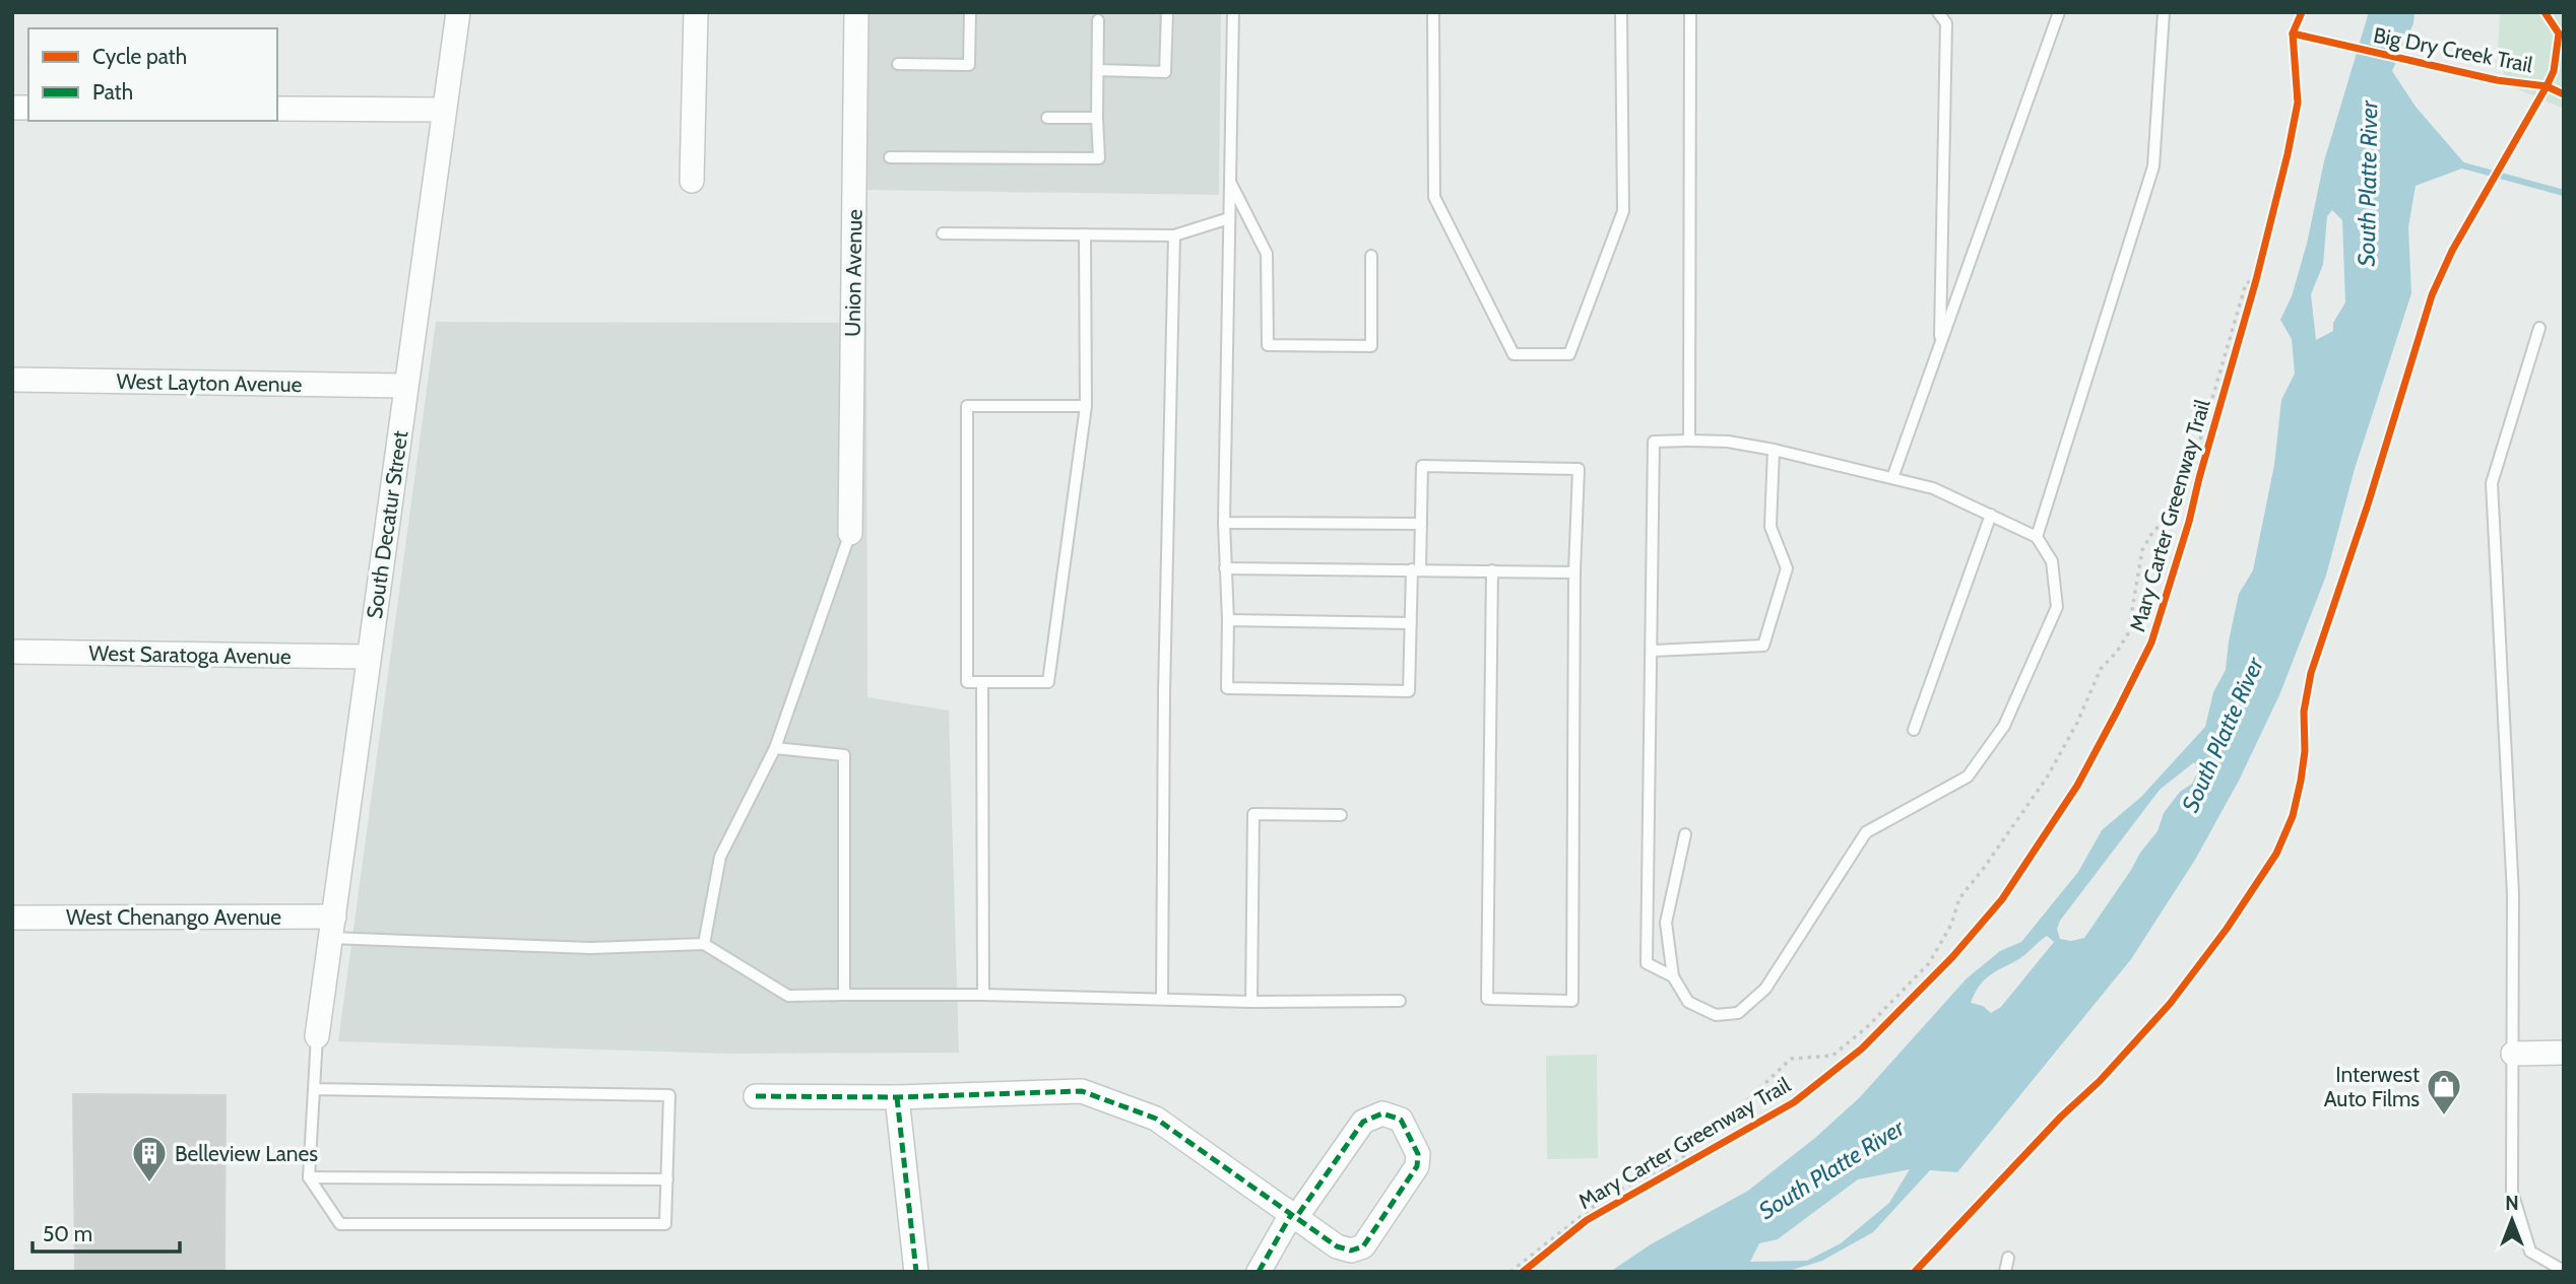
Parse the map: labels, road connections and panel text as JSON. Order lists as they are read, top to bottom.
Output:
{
  "streets": {
    "street": [
      "Union Avenue",
      "West Layton Avenue",
      "South Decatur Street",
      "West Saratoga Avenue",
      "West Chenango Avenue"
    ],
    "cycle path": ["Big Dry Creek Trail", "Mary Carter Greenway Trail"]
  },
  "crossings": [
    ["West Layton Avenue", "South Decatur Street"],
    ["South Decatur Street", "West Saratoga Avenue"],
    ["South Decatur Street", "West Chenango Avenue"]
  ],
  "water": ["South Platte River"],
  "places": {
    "shop": ["Interwest Auto Films"],
    "building": ["Belleview Lanes"]
  },
  "legend": ["Cycle path", "Path"],
  "scale_bar": "50 m",
  "north": "top"
}
